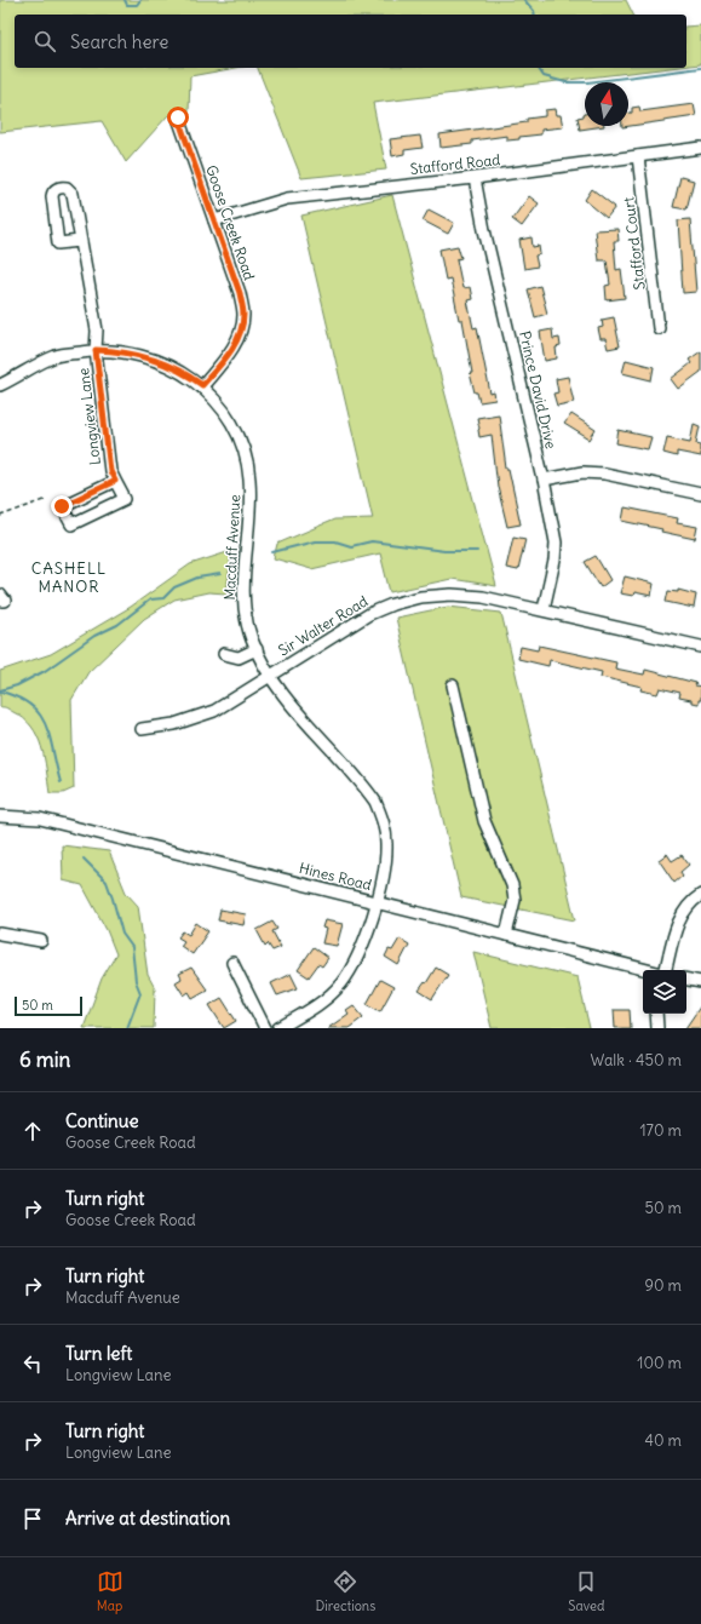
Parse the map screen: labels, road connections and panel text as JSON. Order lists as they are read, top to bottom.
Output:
{
  "streets": {
    "street": [
      "Stafford Road",
      "Goose Creek Road",
      "Stafford Court",
      "Prince David Drive",
      "Longview Lane",
      "Macduff Avenue",
      "Sir Walter Road",
      "Hines Road"
    ]
  },
  "crossings": [
    ["Stafford Road", "Goose Creek Road"],
    ["Stafford Road", "Stafford Court"],
    ["Stafford Road", "Prince David Drive"],
    ["Goose Creek Road", "Macduff Avenue"],
    ["Prince David Drive", "Sir Walter Road"],
    ["Longview Lane", "Macduff Avenue"],
    ["Macduff Avenue", "Sir Walter Road"],
    ["Macduff Avenue", "Hines Road"]
  ],
  "districts": ["CASHELL MANOR"],
  "scale_bar": "50 m",
  "north": "top",
  "page": {
    "search": "Search here",
    "scale": "50 m",
    "heading": ["6 min", "Walk · 450 m"],
    "list": [
      ["Continue", "Goose Creek Road", "170 m"],
      ["Turn right", "Goose Creek Road", "50 m"],
      ["Turn right", "Macduff Avenue", "90 m"],
      ["Turn left", "Longview Lane", "100 m"],
      ["Turn right", "Longview Lane", "40 m"],
      "Arrive at destination"
    ],
    "nav": ["Map", "Directions", "Saved"]
  }
}
